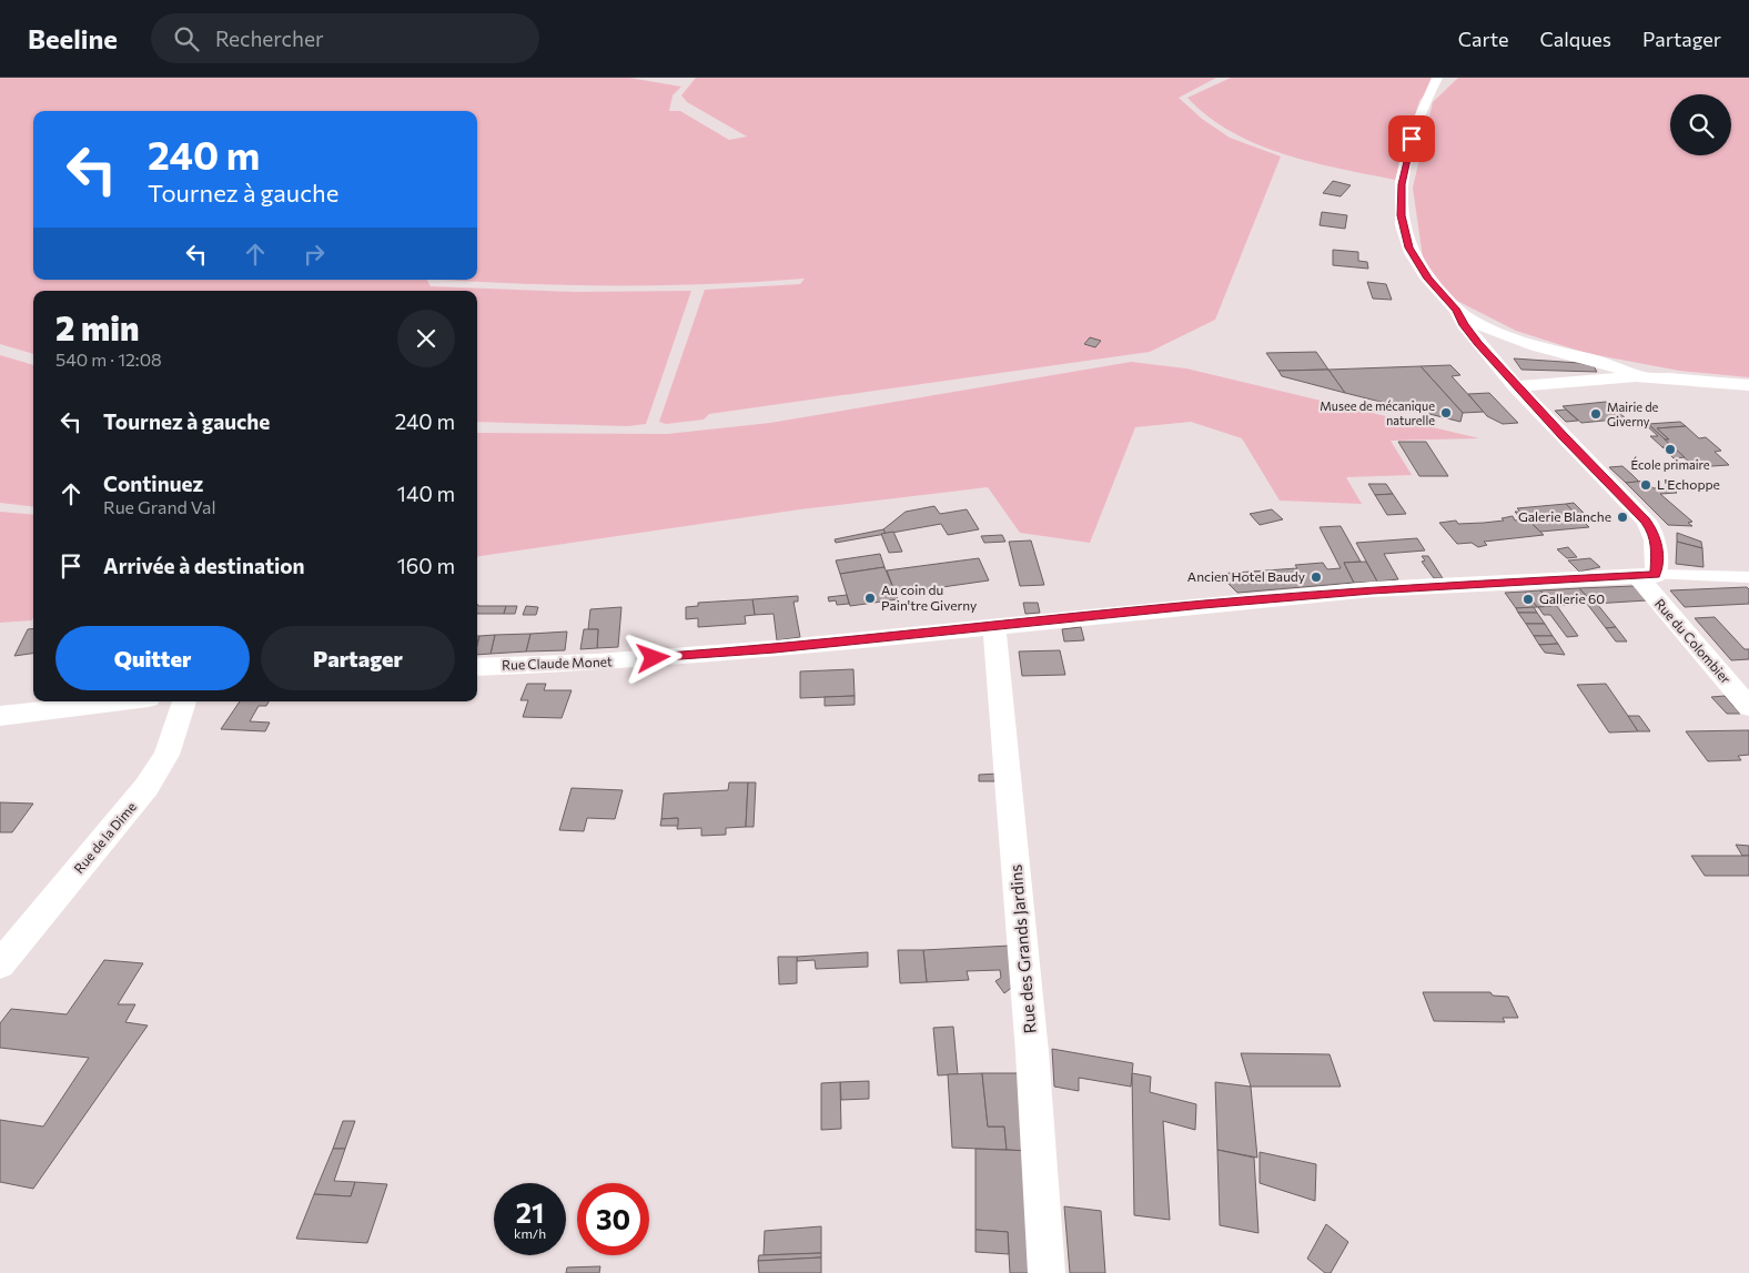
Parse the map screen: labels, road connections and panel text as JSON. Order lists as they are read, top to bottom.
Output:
{
  "streets": {
    "street": [
      "Rue du Colombier",
      "Rue Claude Monet",
      "Rue de la Dime",
      "Rue des Grands Jardins"
    ]
  },
  "crossings": [
    ["Rue du Colombier", "Rue Claude Monet"],
    ["Rue Claude Monet", "Rue des Grands Jardins"]
  ],
  "places": [
    "Musee de mécanique naturelle",
    "Mairie de Giverny",
    "École primaire",
    "L'Echoppe",
    "Galerie Blanche",
    "Ancien Hotel Baudy",
    "Au coin du Pain'tre Giverny",
    "Gallerie 60"
  ],
  "page": {
    "header": "Beeline",
    "search": "Rechercher",
    "nav": ["Carte", "Calques", "Partager"],
    "turn": ["240 m", "Tournez à gauche"],
    "heading": ["2 min", "540 m · 12:08"],
    "list": [
      {
        "name": "Tournez à gauche",
        "value": "240 m"
      },
      {
        "name": "Continuez",
        "note": "Rue Grand Val",
        "value": "140 m"
      },
      {
        "name": "Arrivée à destination",
        "value": "160 m"
      }
    ],
    "buttons": ["Quitter", "Partager"],
    "speed": "21 km/h",
    "limit": "30"
  }
}
